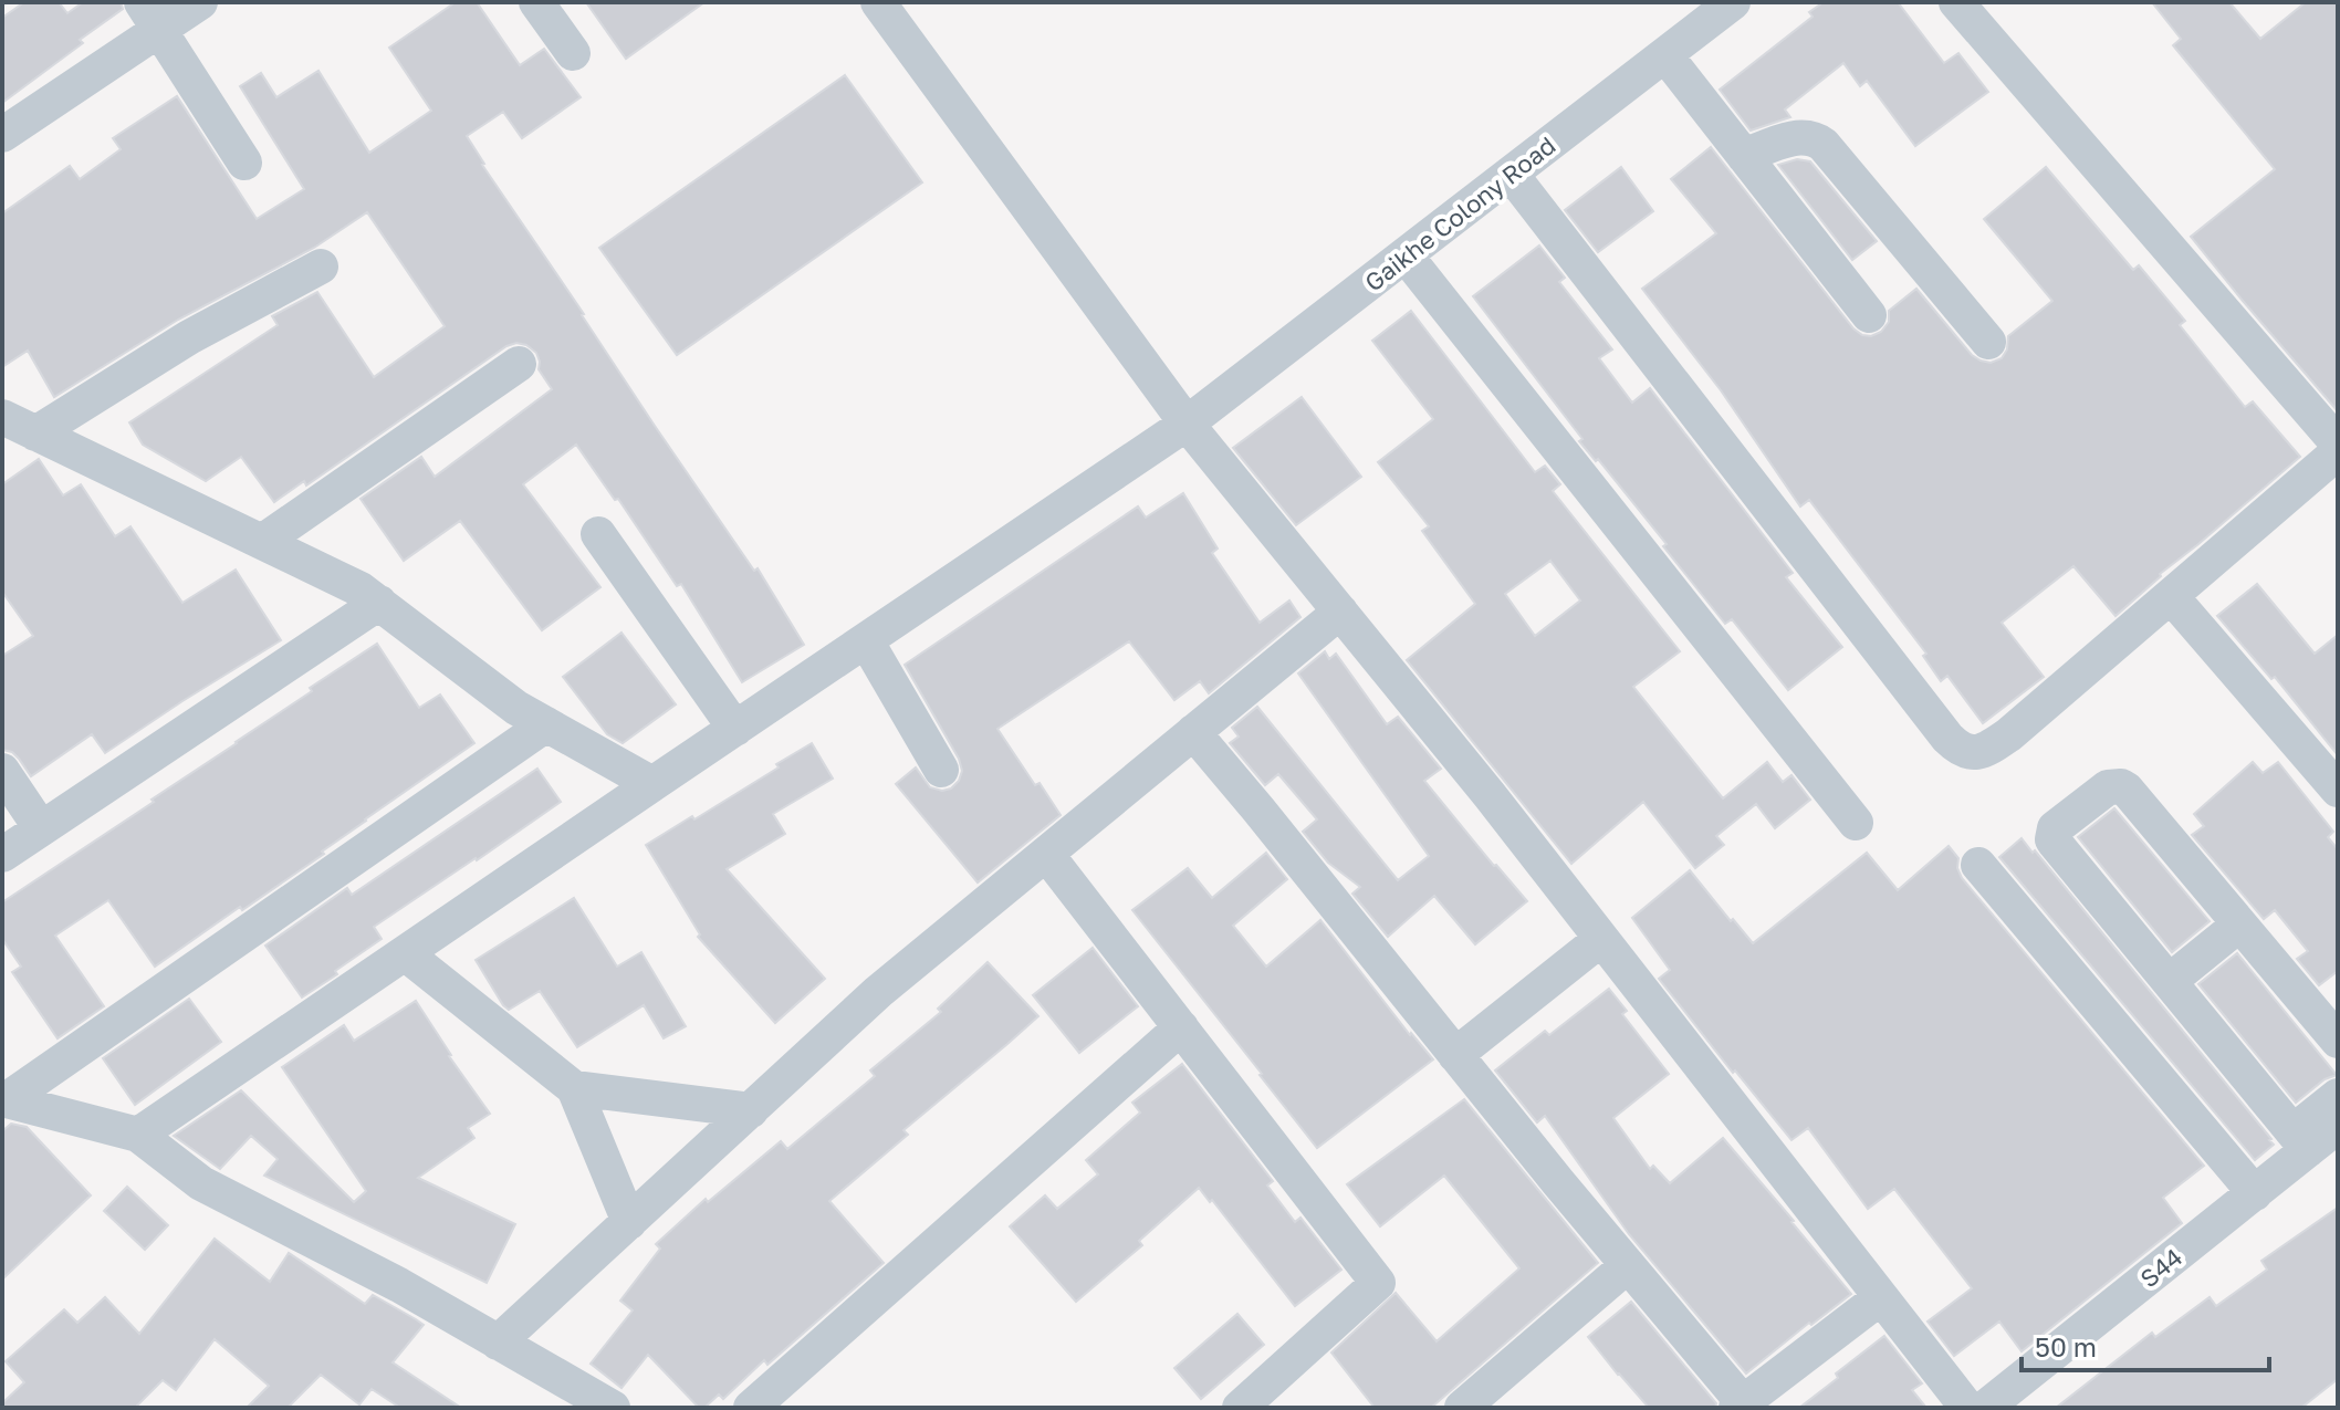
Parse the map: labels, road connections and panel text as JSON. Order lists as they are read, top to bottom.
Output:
{
  "streets": {
    "street": ["Gaikhe Colony Road", "S44"]
  },
  "scale_bar": "50 m"
}
